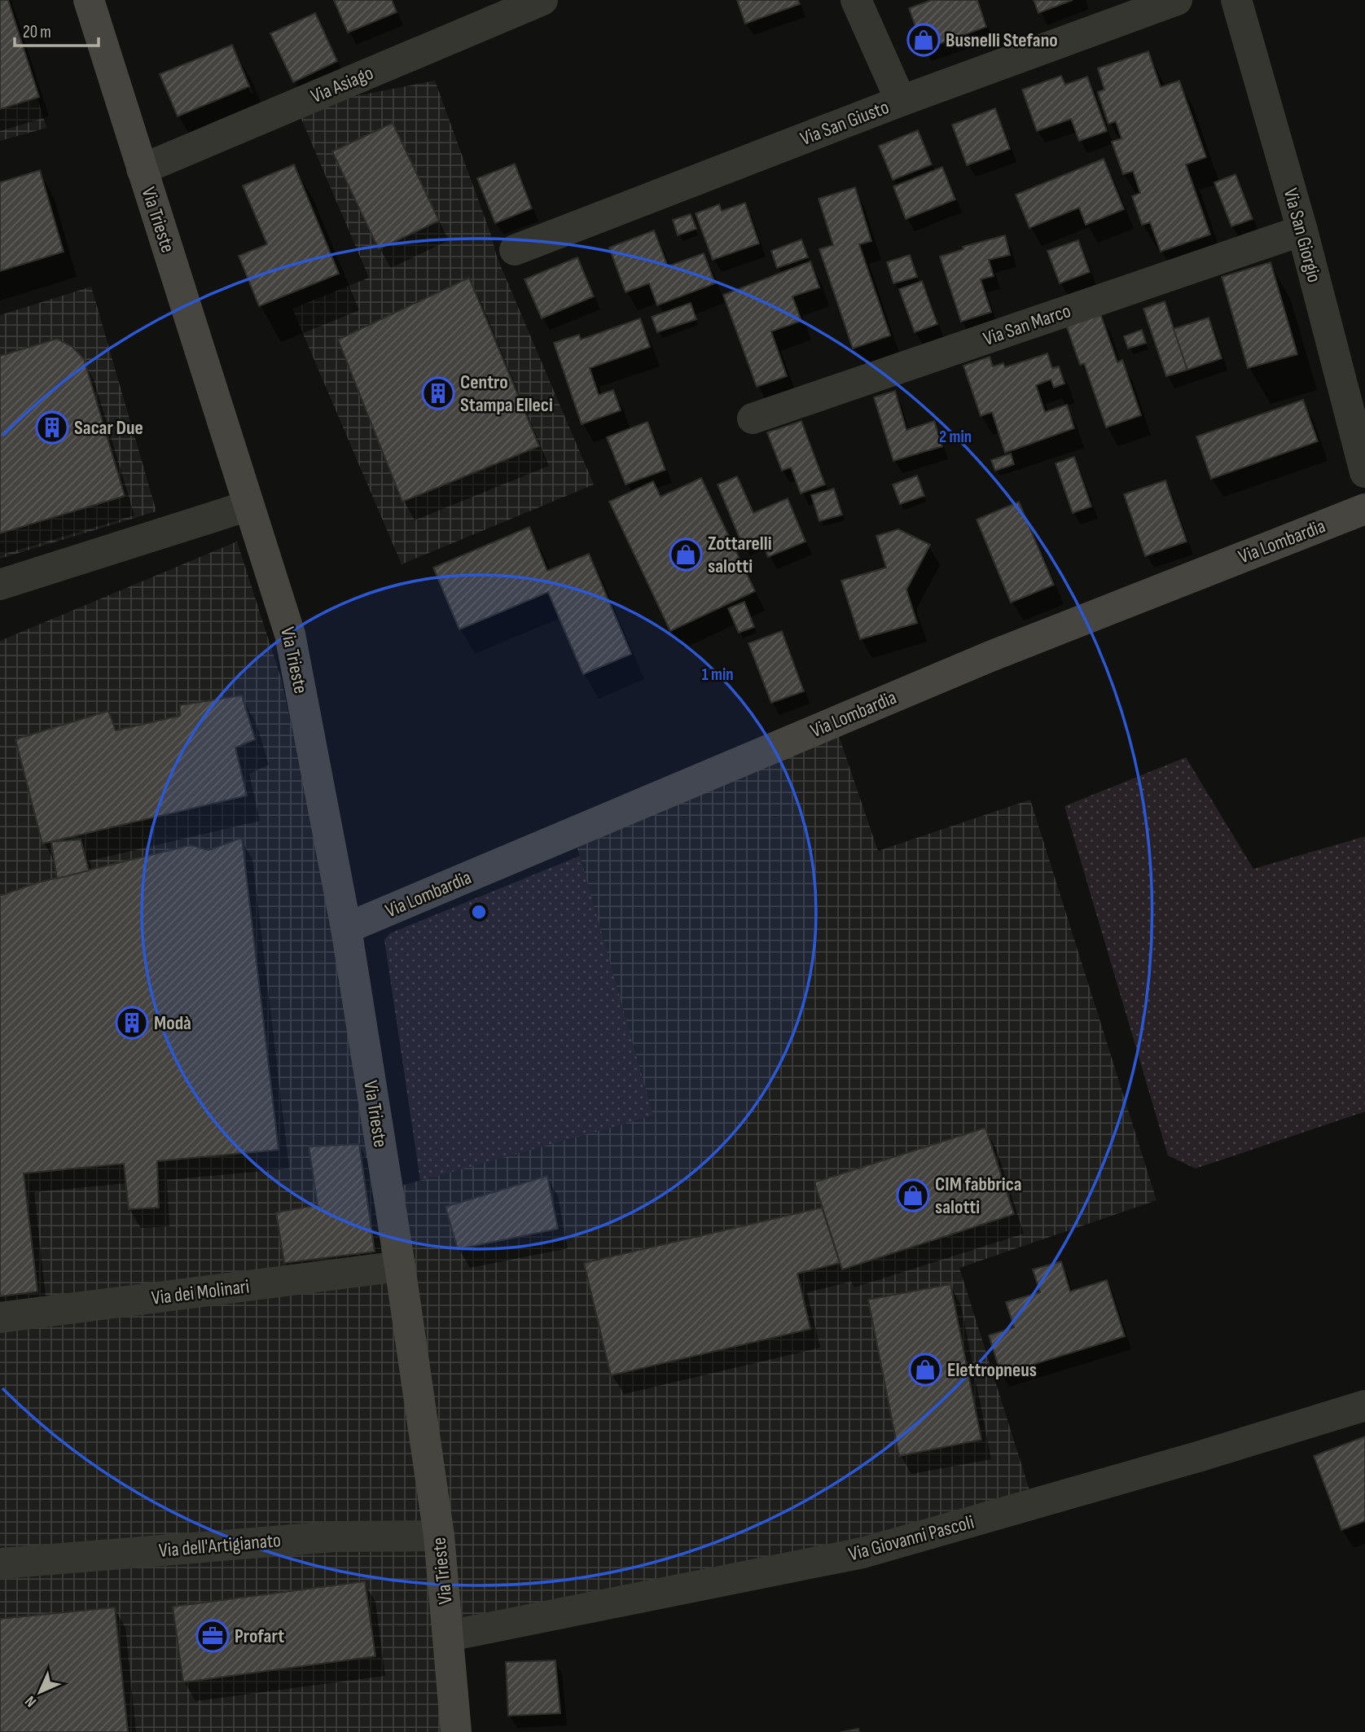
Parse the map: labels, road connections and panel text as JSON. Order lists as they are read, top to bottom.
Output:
{
  "streets": {
    "street": [
      "Via Asiago",
      "Via San Giusto",
      "Via Trieste",
      "Via San Giorgio",
      "Via San Marco",
      "Via Lombardia",
      "Via dei Molinari",
      "Via Giovanni Pascoli",
      "Via dell'Artigianato"
    ]
  },
  "crossings": [
    ["Via Asiago", "Via Trieste"],
    ["Via Trieste", "Via Lombardia"],
    ["Via Trieste", "Via dei Molinari"],
    ["Via Trieste", "Via Giovanni Pascoli"],
    ["Via Trieste", "Via dell'Artigianato"],
    ["Via San Giorgio", "Via San Marco"]
  ],
  "places": {
    "shop": [
      "Busnelli Stefano",
      "Zottarelli salotti",
      "CIM fabbrica salotti",
      "Elettropneus"
    ],
    "building": ["Centro Stampa Elleci", "Sacar Due", "Modà"],
    "office": ["Profart"]
  },
  "scale_bar": "20 m",
  "north": "bottom left",
  "rings": ["2 min", "1 min"]
}
